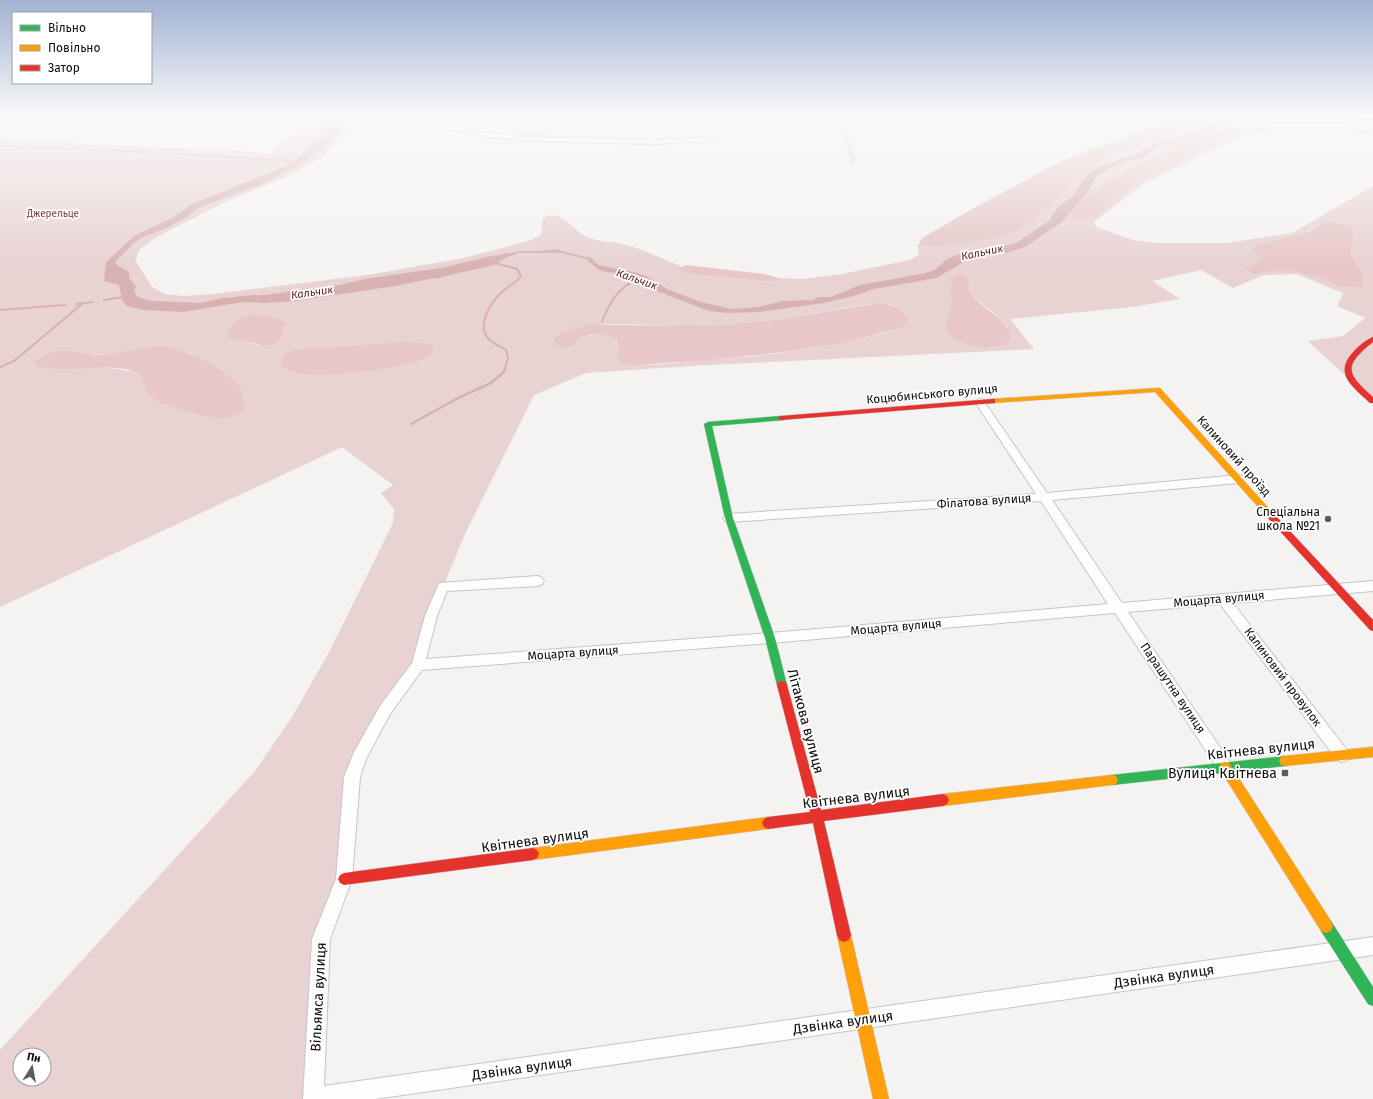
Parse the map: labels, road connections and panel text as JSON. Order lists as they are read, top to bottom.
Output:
{
  "streets": {
    "street": [
      "Коцюбинського вулиця",
      "Калиновий проїзд",
      "Філатова вулиця",
      "Моцарта вулиця",
      "Калиновий провулок",
      "Парашутна вулиця",
      "Літакова вулиця",
      "Квітнева вулиця",
      "Дзвінка вулиця",
      "Вільямса вулиця"
    ]
  },
  "crossings": [
    ["Коцюбинського вулиця", "Калиновий проїзд"],
    ["Коцюбинського вулиця", "Парашутна вулиця"],
    ["Коцюбинського вулиця", "Літакова вулиця"],
    ["Калиновий проїзд", "Філатова вулиця"],
    ["Калиновий проїзд", "Моцарта вулиця"],
    ["Філатова вулиця", "Парашутна вулиця"],
    ["Філатова вулиця", "Літакова вулиця"],
    ["Моцарта вулиця", "Калиновий провулок"],
    ["Моцарта вулиця", "Парашутна вулиця"],
    ["Моцарта вулиця", "Літакова вулиця"],
    ["Моцарта вулиця", "Вільямса вулиця"],
    ["Калиновий провулок", "Квітнева вулиця"],
    ["Парашутна вулиця", "Квітнева вулиця"],
    ["Парашутна вулиця", "Дзвінка вулиця"],
    ["Літакова вулиця", "Квітнева вулиця"],
    ["Літакова вулиця", "Дзвінка вулиця"],
    ["Квітнева вулиця", "Вільямса вулиця"],
    ["Дзвінка вулиця", "Вільямса вулиця"]
  ],
  "water": ["Кальчик"],
  "parks": ["Джерельце"],
  "places": {
    "other": ["Спеціальна школа №21"],
    "transit": ["Вулиця Квітнева"]
  },
  "legend": ["Вільно", "Повільно", "Затор"],
  "north": "top"
}
